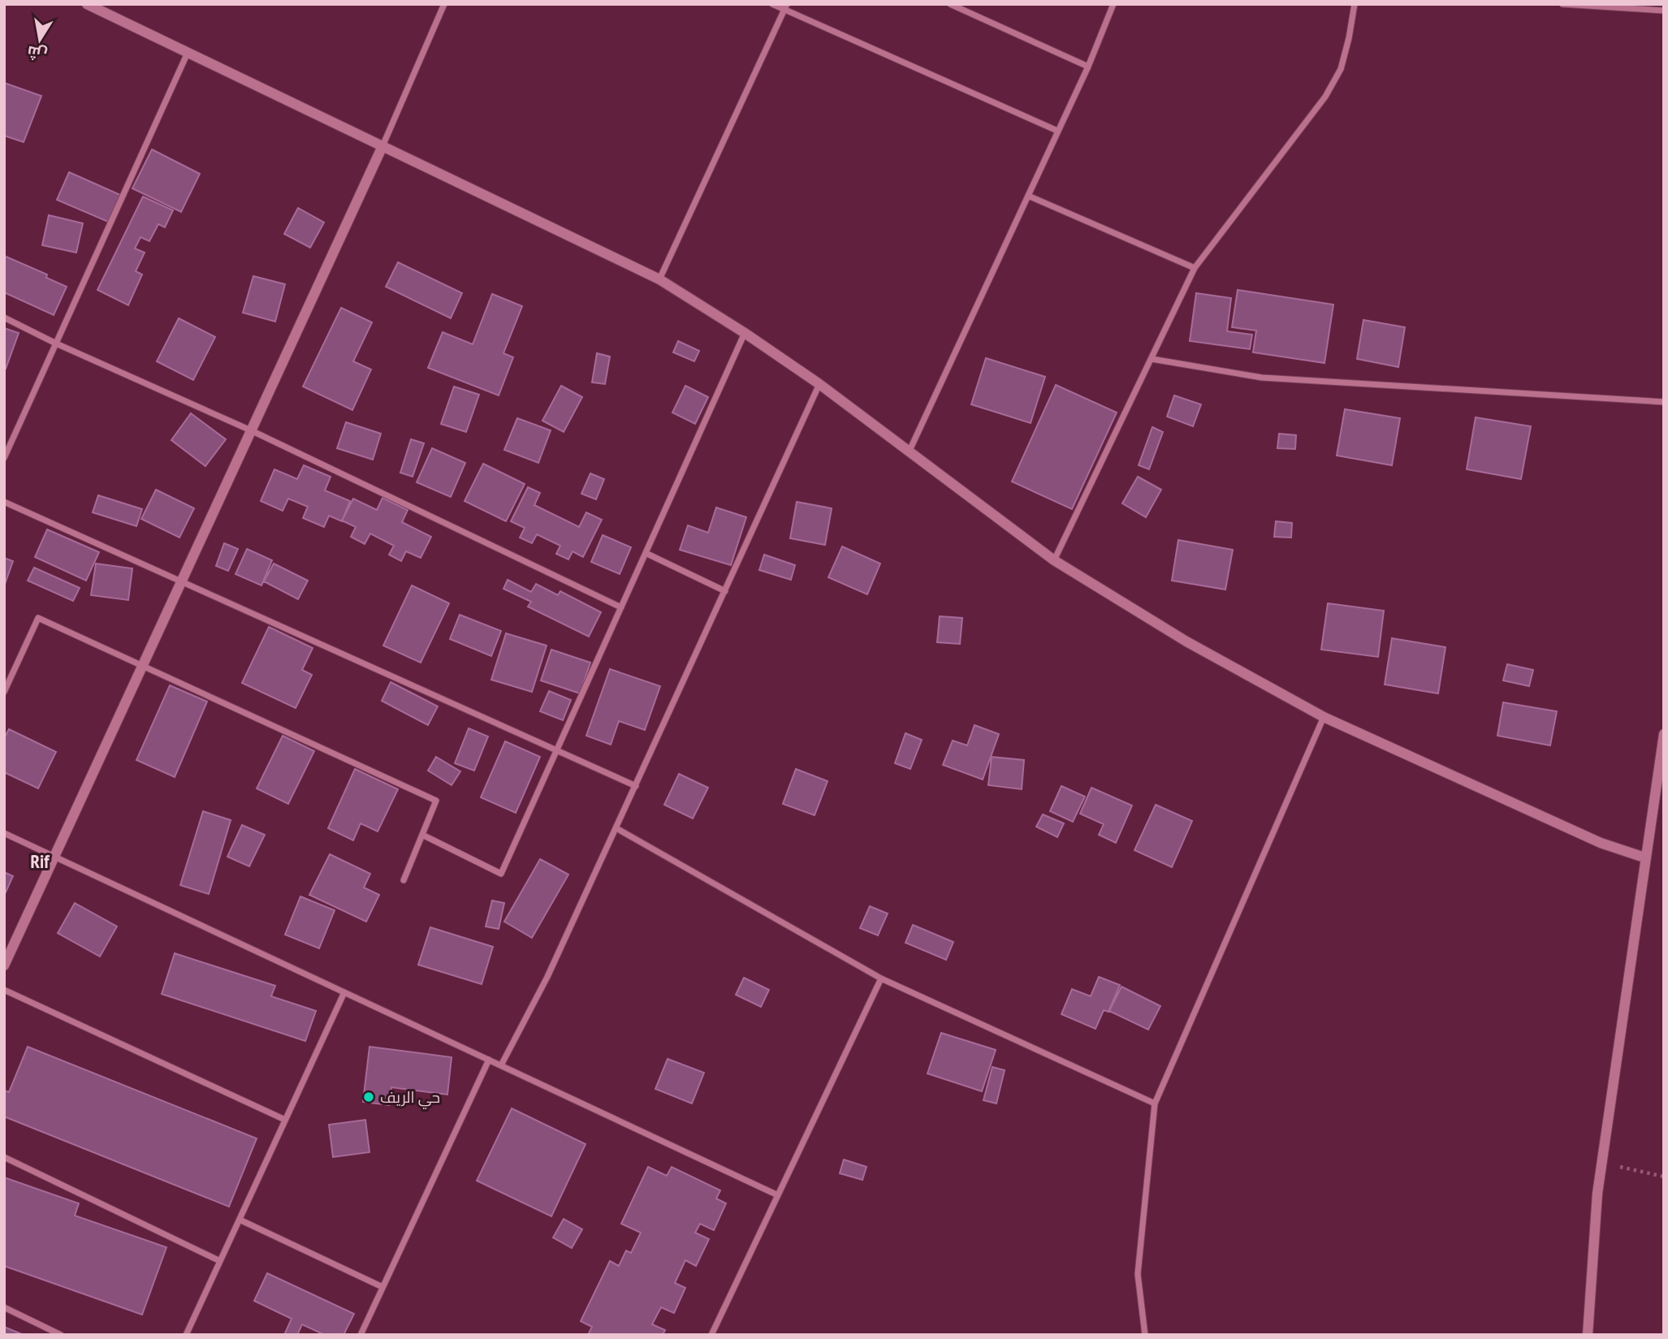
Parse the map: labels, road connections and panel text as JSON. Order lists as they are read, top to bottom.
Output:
{
  "districts": ["Rif"],
  "places": ["حي الريف"],
  "north": "bottom"
}
